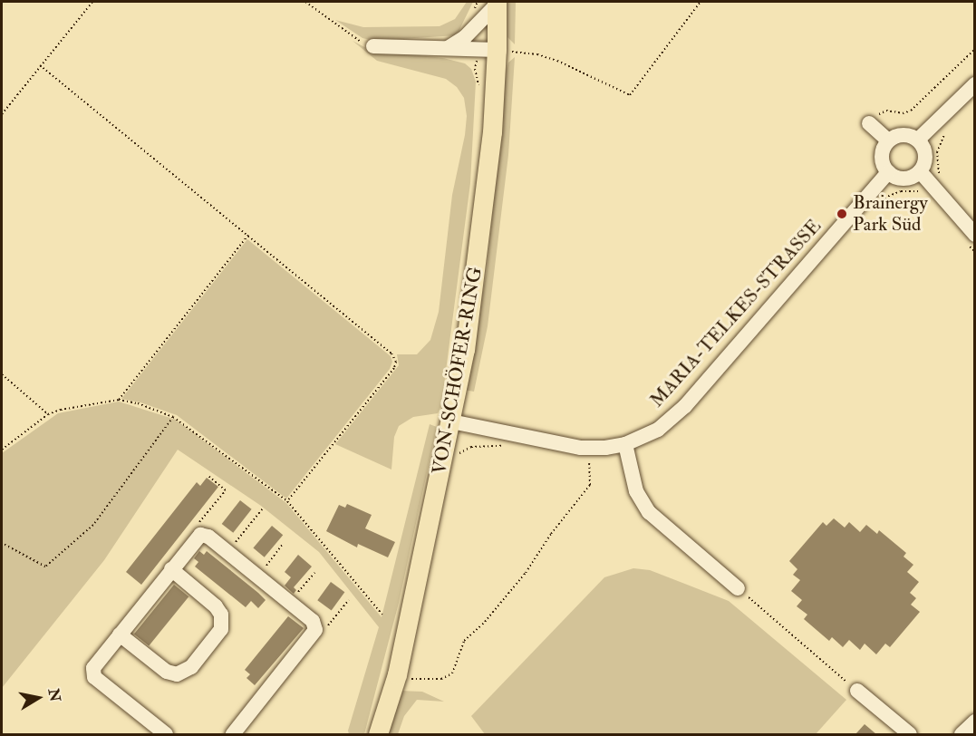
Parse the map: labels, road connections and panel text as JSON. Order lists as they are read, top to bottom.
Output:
{
  "streets": {
    "main road": ["VON-SCHÖFER-RING"],
    "street": ["MARIA-TELKES-STRASSE"]
  },
  "crossings": [
    ["MARIA-TELKES-STRASSE", "VON-SCHÖFER-RING"]
  ],
  "places": ["Brainergy Park Süd"],
  "north": "right"
}
